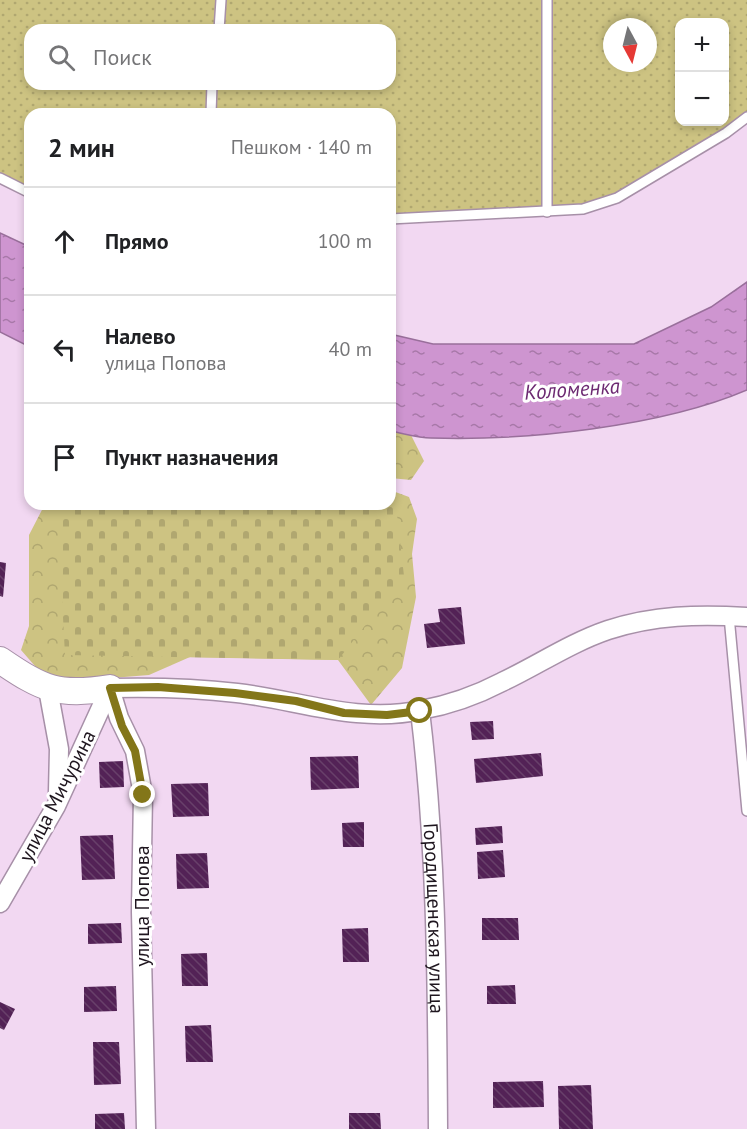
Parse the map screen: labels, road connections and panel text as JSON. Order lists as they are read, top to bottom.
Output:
{
  "streets": {
    "street": ["улица Мичурина", "улица Попова", "Городищенская улица"]
  },
  "crossings": [
    ["улица Мичурина", "улица Попова"]
  ],
  "water": ["Коломенка"],
  "north": "bottom",
  "page": {
    "map_buttons": ["+", "−"],
    "search": "Поиск",
    "heading": ["2 мин", "Пешком · 140 m"],
    "list": [
      ["Прямо", "100 m"],
      ["Налево", "улица Попова", "40 m"],
      "Пункт назначения"
    ]
  }
}
